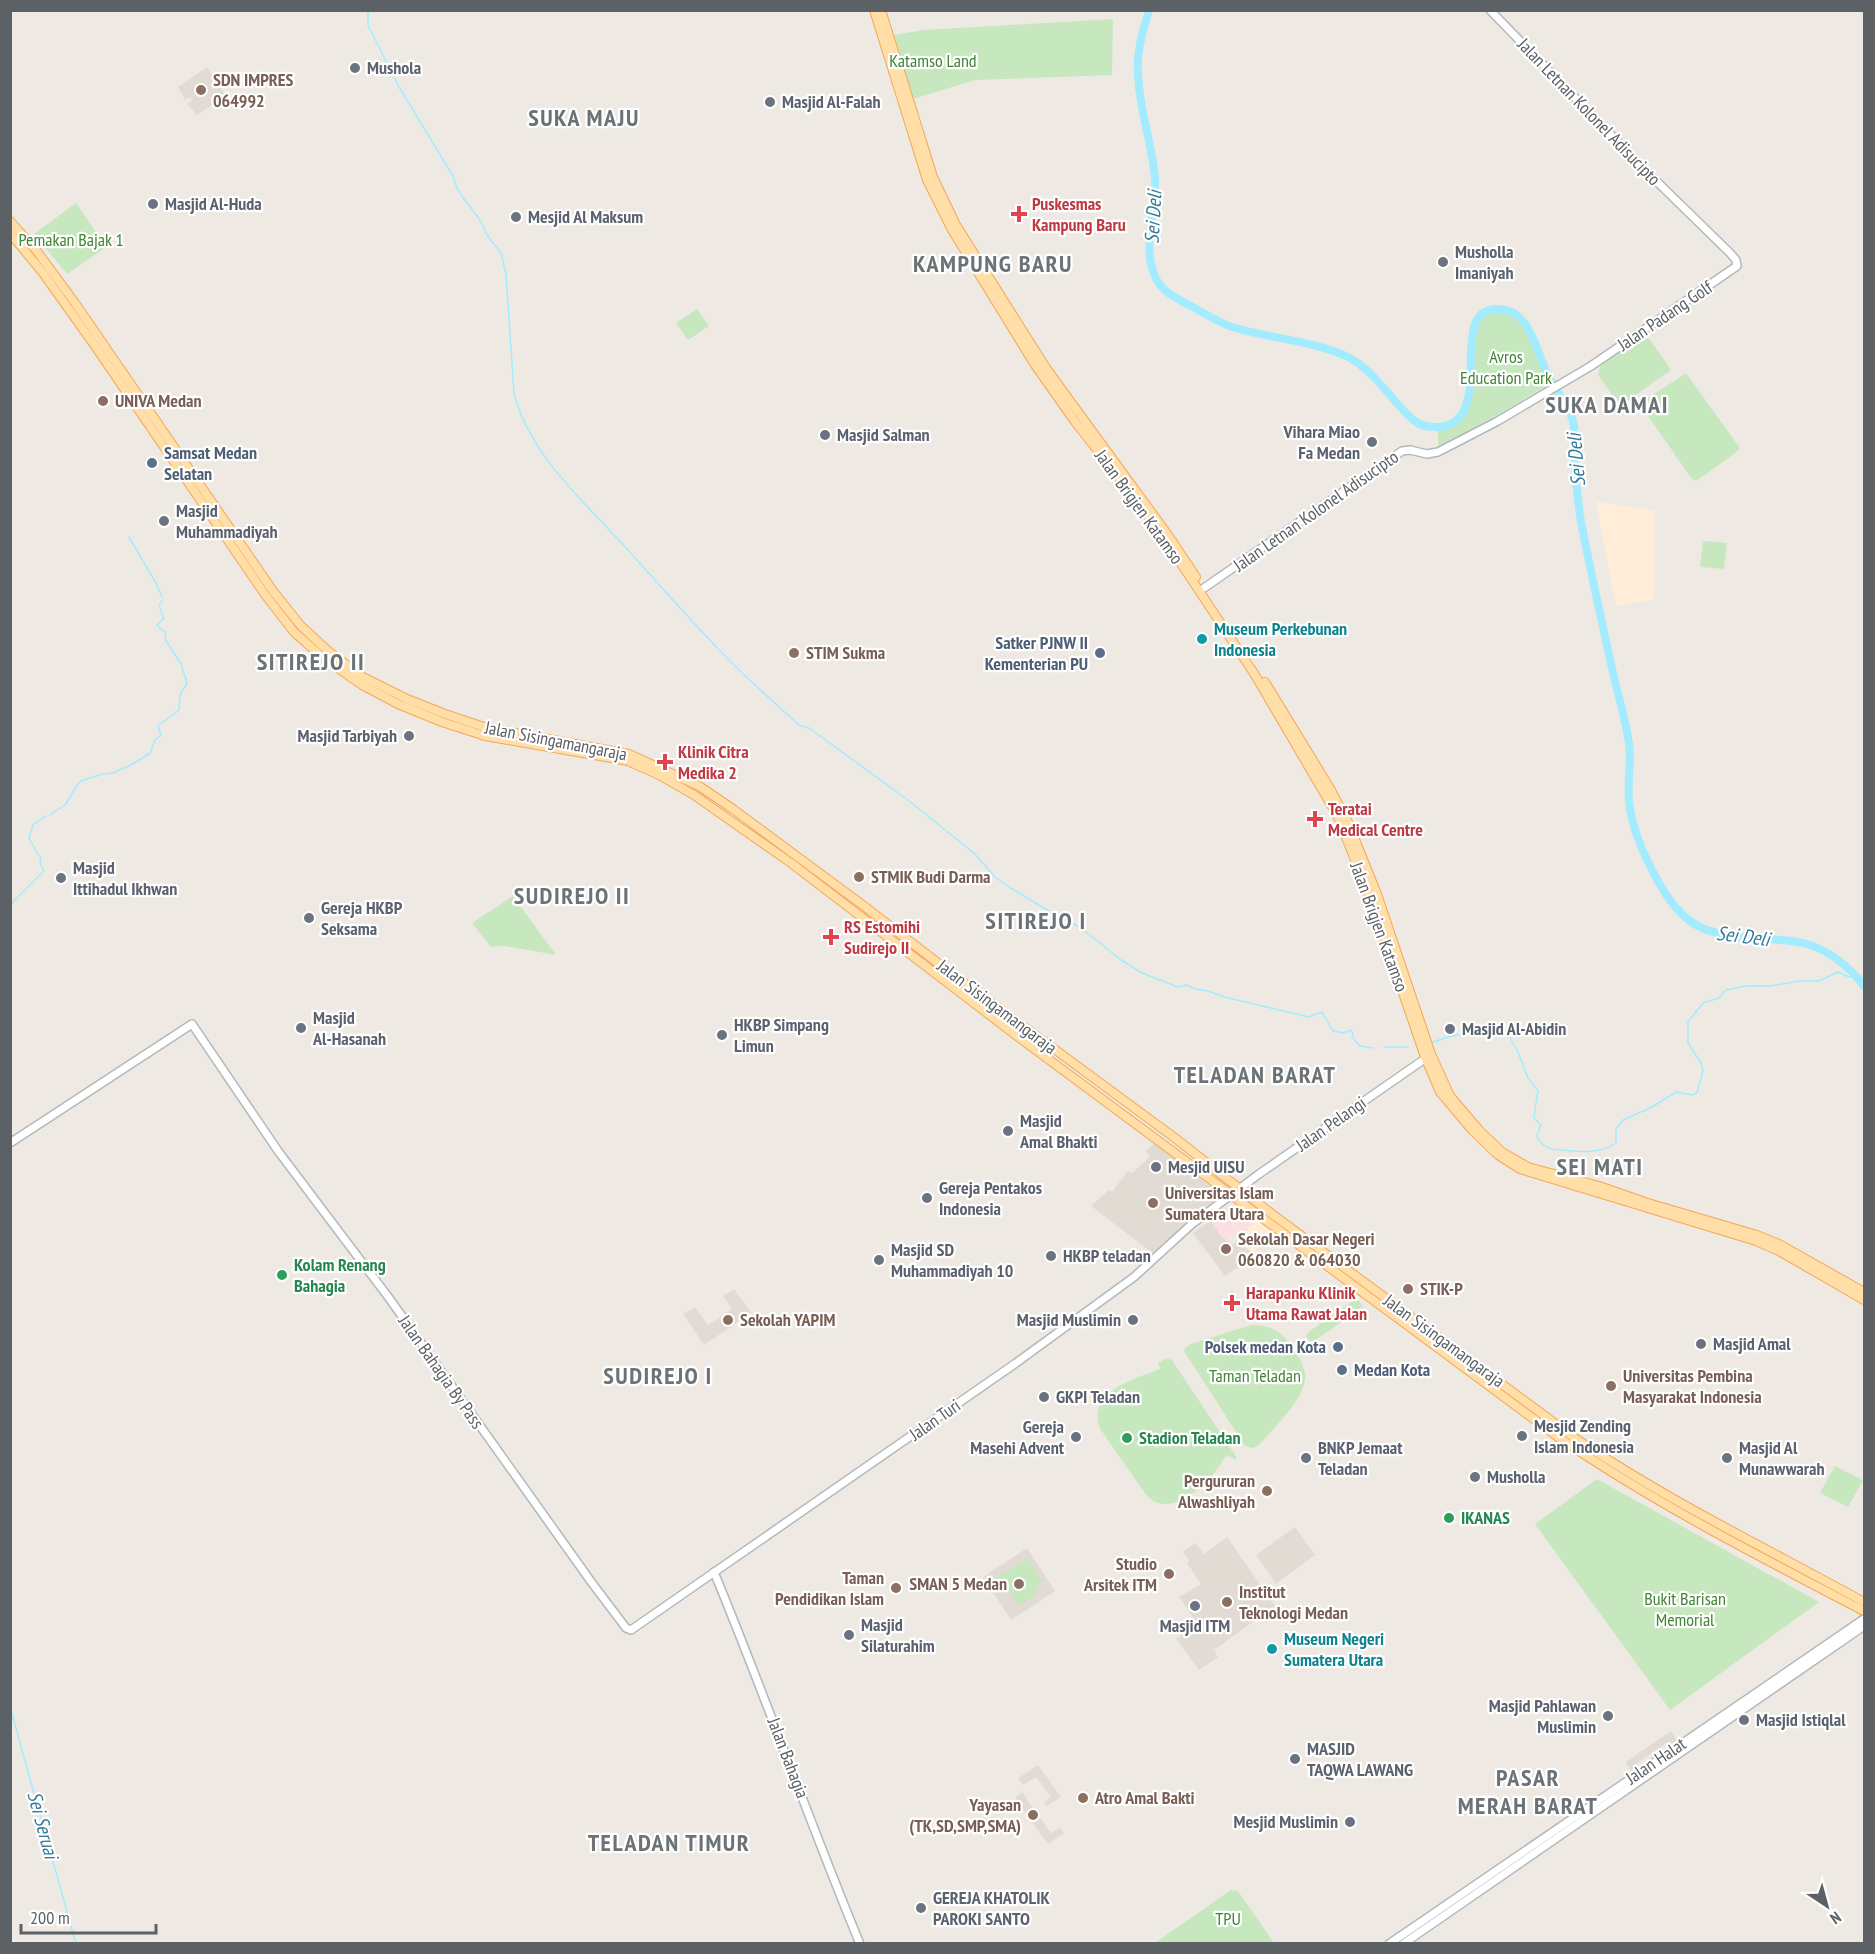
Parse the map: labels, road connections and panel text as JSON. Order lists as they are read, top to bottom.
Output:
{
  "streets": {
    "main road": [
      "Jalan Letnan Kolonel Adisucipto",
      "Jalan Padang Golf",
      "Jalan Brigjen Katamso",
      "Jalan Sisingamangaraja",
      "Jalan Pelangi",
      "Jalan Bahagia By Pass",
      "Jalan Turi",
      "Jalan Bahagia",
      "Jalan Halat"
    ]
  },
  "crossings": [
    ["Jalan Letnan Kolonel Adisucipto", "Jalan Padang Golf"],
    ["Jalan Letnan Kolonel Adisucipto", "Jalan Brigjen Katamso"],
    ["Jalan Brigjen Katamso", "Jalan Pelangi"],
    ["Jalan Sisingamangaraja", "Jalan Pelangi"],
    ["Jalan Sisingamangaraja", "Jalan Turi"],
    ["Jalan Pelangi", "Jalan Turi"],
    ["Jalan Bahagia By Pass", "Jalan Turi"],
    ["Jalan Turi", "Jalan Bahagia"]
  ],
  "districts": [
    "SUKA MAJU",
    "KAMPUNG BARU",
    "SUKA DAMAI",
    "SITIREJO II",
    "SUDIREJO II",
    "SITIREJO I",
    "TELADAN BARAT",
    "SEI MATI",
    "SUDIREJO I",
    "PASAR MERAH BARAT",
    "TELADAN TIMUR"
  ],
  "water": ["Sei Deli", "Sei Seruai"],
  "parks": [
    "Katamso Land",
    "Pemakan Bajak 1",
    "Avros Education Park",
    "Taman Teladan",
    "Bukit Barisan Memorial",
    "TPU"
  ],
  "places": {
    "other": [
      "Mushola",
      "SDN IMPRES 064992",
      "Masjid Al-Falah",
      "Masjid Al-Huda",
      "Mesjid Al Maksum",
      "Musholla Imaniyah",
      "UNIVA Medan",
      "Masjid Salman",
      "Vihara Miao Fa Medan",
      "Samsat Medan Selatan",
      "Masjid Muhammadiyah",
      "Museum Perkebunan Indonesia",
      "STIM Sukma",
      "Satker PJNW II Kementerian PU",
      "Masjid Tarbiyah",
      "STMIK Budi Darma",
      "Masjid Ittihadul Ikhwan",
      "Gereja HKBP Seksama",
      "Masjid Al-Hasanah",
      "Masjid Al-Abidin",
      "HKBP Simpang Limun",
      "Masjid Amal Bhakti",
      "Mesjid UISU",
      "Gereja Pentakos Indonesia",
      "Universitas Islam Sumatera Utara",
      "Sekolah Dasar Negeri 060820 & 064030",
      "HKBP teladan",
      "Masjid SD Muhammadiyah 10",
      "Kolam Renang Bahagia",
      "STIK-P",
      "Sekolah YAPIM",
      "Masjid Muslimin",
      "Masjid Amal",
      "Polsek medan Kota",
      "Medan Kota",
      "Universitas Pembina Masyarakat Indonesia",
      "GKPI Teladan",
      "Mesjid Zending Islam Indonesia",
      "Gereja Masehi Advent",
      "Stadion Teladan",
      "BNKP Jemaat Teladan",
      "Masjid Al Munawwarah",
      "Musholla",
      "Pergururan Alwashliyah",
      "IKANAS",
      "Studio Arsitek ITM",
      "SMAN 5 Medan",
      "Taman Pendidikan Islam",
      "Institut Teknologi Medan",
      "Masjid ITM",
      "Masjid Silaturahim",
      "Museum Negeri Sumatera Utara",
      "Masjid Pahlawan Muslimin",
      "Masjid Istiqlal",
      "MASJID TAQWA LAWANG",
      "Atro Amal Bakti",
      "Yayasan (TK,SD,SMP,SMA)",
      "Mesjid Muslimin",
      "GEREJA KHATOLIK PAROKI SANTO"
    ],
    "health": [
      "Puskesmas Kampung Baru",
      "Klinik Citra Medika 2",
      "Teratai Medical Centre",
      "RS Estomihi Sudirejo II",
      "Harapanku Klinik Utama Rawat Jalan"
    ]
  },
  "scale_bar": "200 m",
  "north": "bottom right"
}
